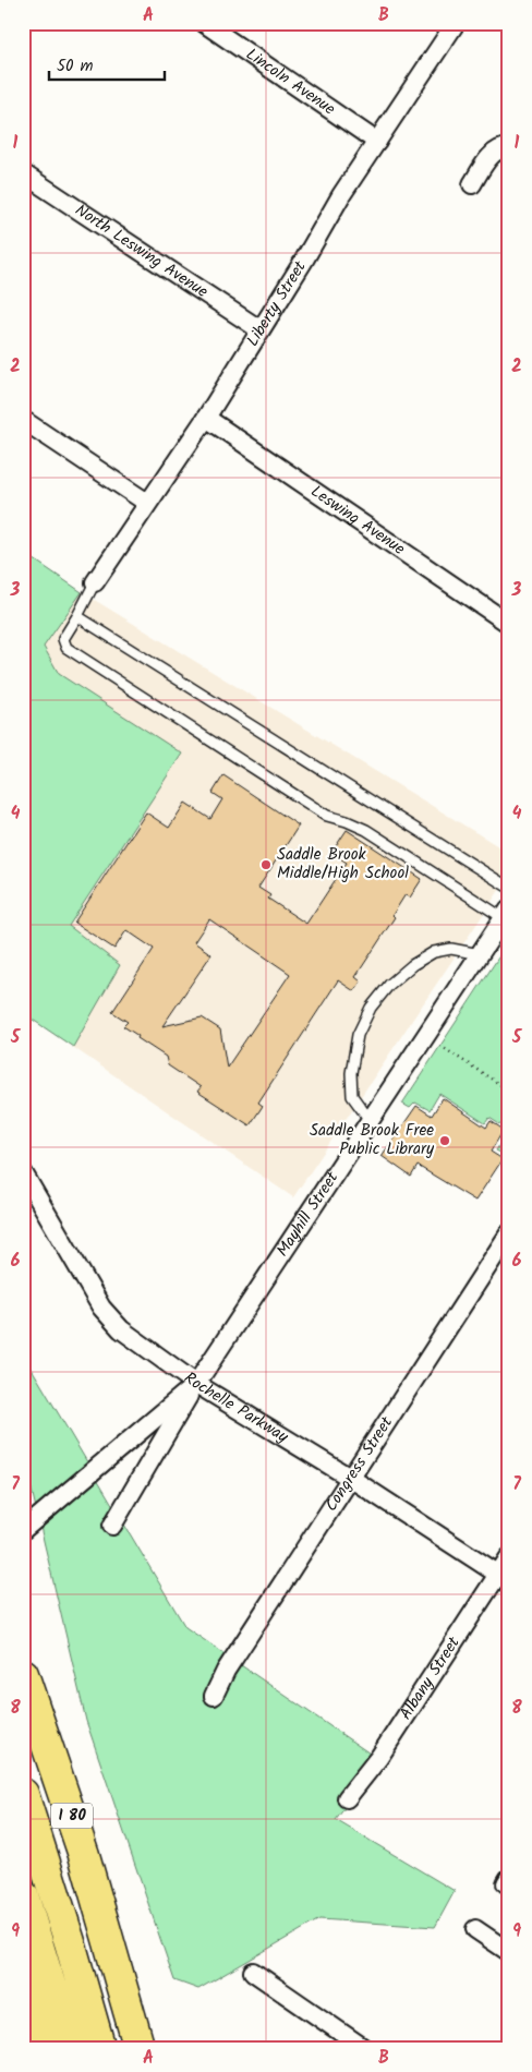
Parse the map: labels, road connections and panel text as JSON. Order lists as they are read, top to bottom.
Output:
{
  "streets": {
    "highway": ["I 80"],
    "street": [
      "Lincoln Avenue",
      "North Leswing Avenue",
      "Liberty Street",
      "Leswing Avenue",
      "Mayhill Street",
      "Rochelle Parkway",
      "Congress Street",
      "Albany Street"
    ]
  },
  "crossings": [
    ["Lincoln Avenue", "Liberty Street"],
    ["North Leswing Avenue", "Liberty Street"],
    ["Liberty Street", "Leswing Avenue"],
    ["Mayhill Street", "Rochelle Parkway"],
    ["Rochelle Parkway", "Congress Street"],
    ["Rochelle Parkway", "Albany Street"]
  ],
  "places": ["Saddle Brook Middle/High School", "Saddle Brook Free Public Library"],
  "scale_bar": "50 m",
  "grid": {
    "columns": ["A", "B"],
    "rows": [
      "1",
      "2",
      "3",
      "4",
      "5",
      "6",
      "7",
      "8",
      "9"
    ]
  }
}
